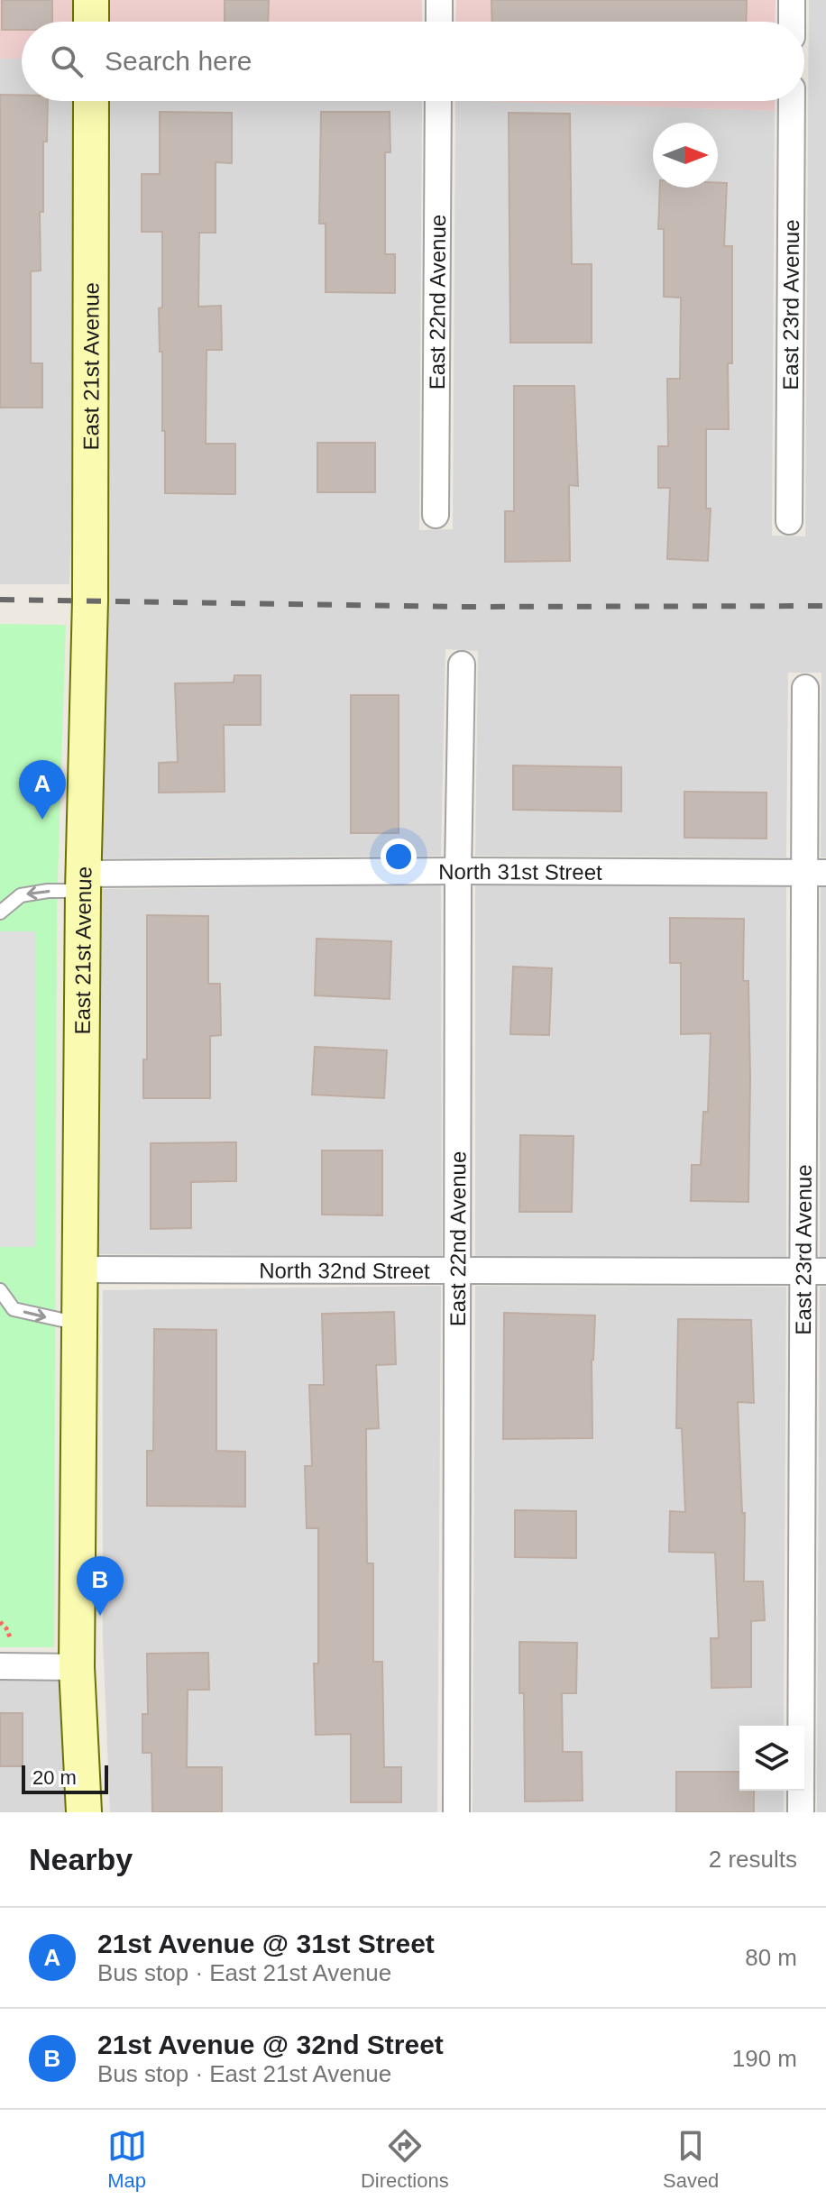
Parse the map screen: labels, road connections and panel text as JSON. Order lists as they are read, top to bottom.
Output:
{
  "streets": {
    "street": [
      "East 22nd Avenue",
      "East 23rd Avenue",
      "East 21st Avenue",
      "North 31st Street",
      "North 32nd Street"
    ]
  },
  "crossings": [
    ["East 22nd Avenue", "North 31st Street"],
    ["East 22nd Avenue", "North 32nd Street"],
    ["East 23rd Avenue", "North 31st Street"],
    ["East 23rd Avenue", "North 32nd Street"],
    ["East 21st Avenue", "North 31st Street"],
    ["East 21st Avenue", "North 32nd Street"]
  ],
  "scale_bar": "20 m",
  "north": "right",
  "page": {
    "search": "Search here",
    "pins": ["A", "B"],
    "scale": "20 m",
    "heading": ["Nearby", "2 results"],
    "list": [
      {
        "mark": "A",
        "name": "21st Avenue @ 31st Street",
        "note": "Bus stop · East 21st Avenue",
        "value": "80 m"
      },
      {
        "mark": "B",
        "name": "21st Avenue @ 32nd Street",
        "note": "Bus stop · East 21st Avenue",
        "value": "190 m"
      }
    ],
    "nav": ["Map", "Directions", "Saved"]
  }
}
